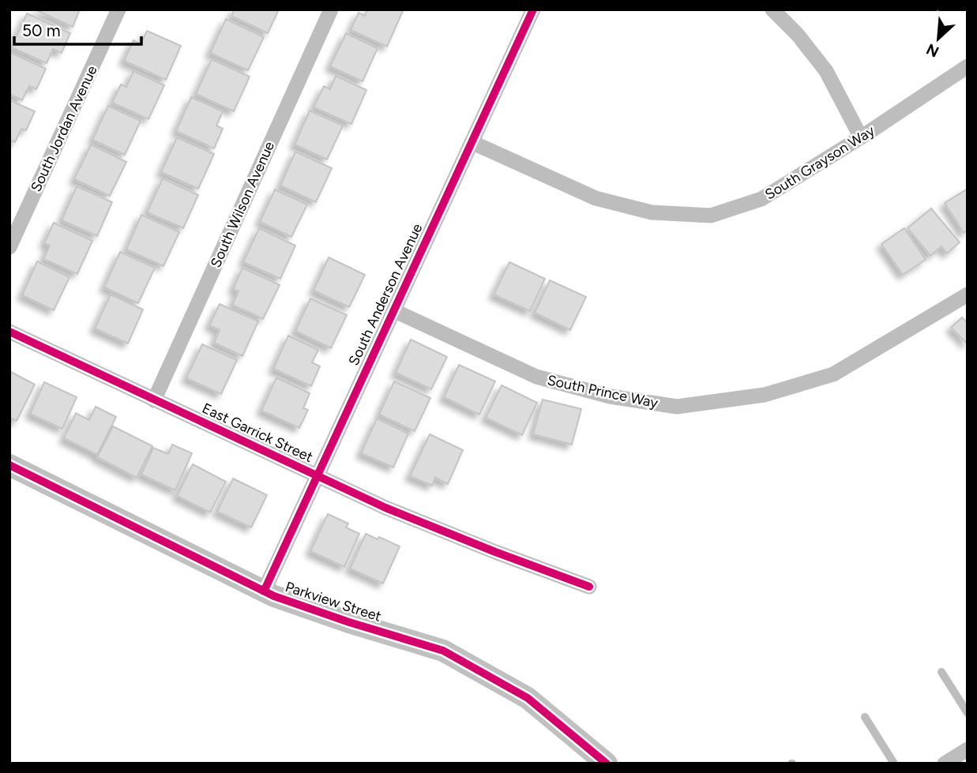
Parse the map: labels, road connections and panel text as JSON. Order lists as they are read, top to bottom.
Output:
{
  "streets": {
    "street": [
      "South Jordan Avenue",
      "South Grayson Way",
      "South Wilson Avenue",
      "South Anderson Avenue",
      "South Prince Way",
      "East Garrick Street",
      "Parkview Street"
    ]
  },
  "crossings": [
    ["South Grayson Way", "South Anderson Avenue"],
    ["South Wilson Avenue", "East Garrick Street"],
    ["South Anderson Avenue", "South Prince Way"],
    ["South Anderson Avenue", "East Garrick Street"],
    ["South Anderson Avenue", "Parkview Street"]
  ],
  "scale_bar": "50 m",
  "north": "bottom left"
}
